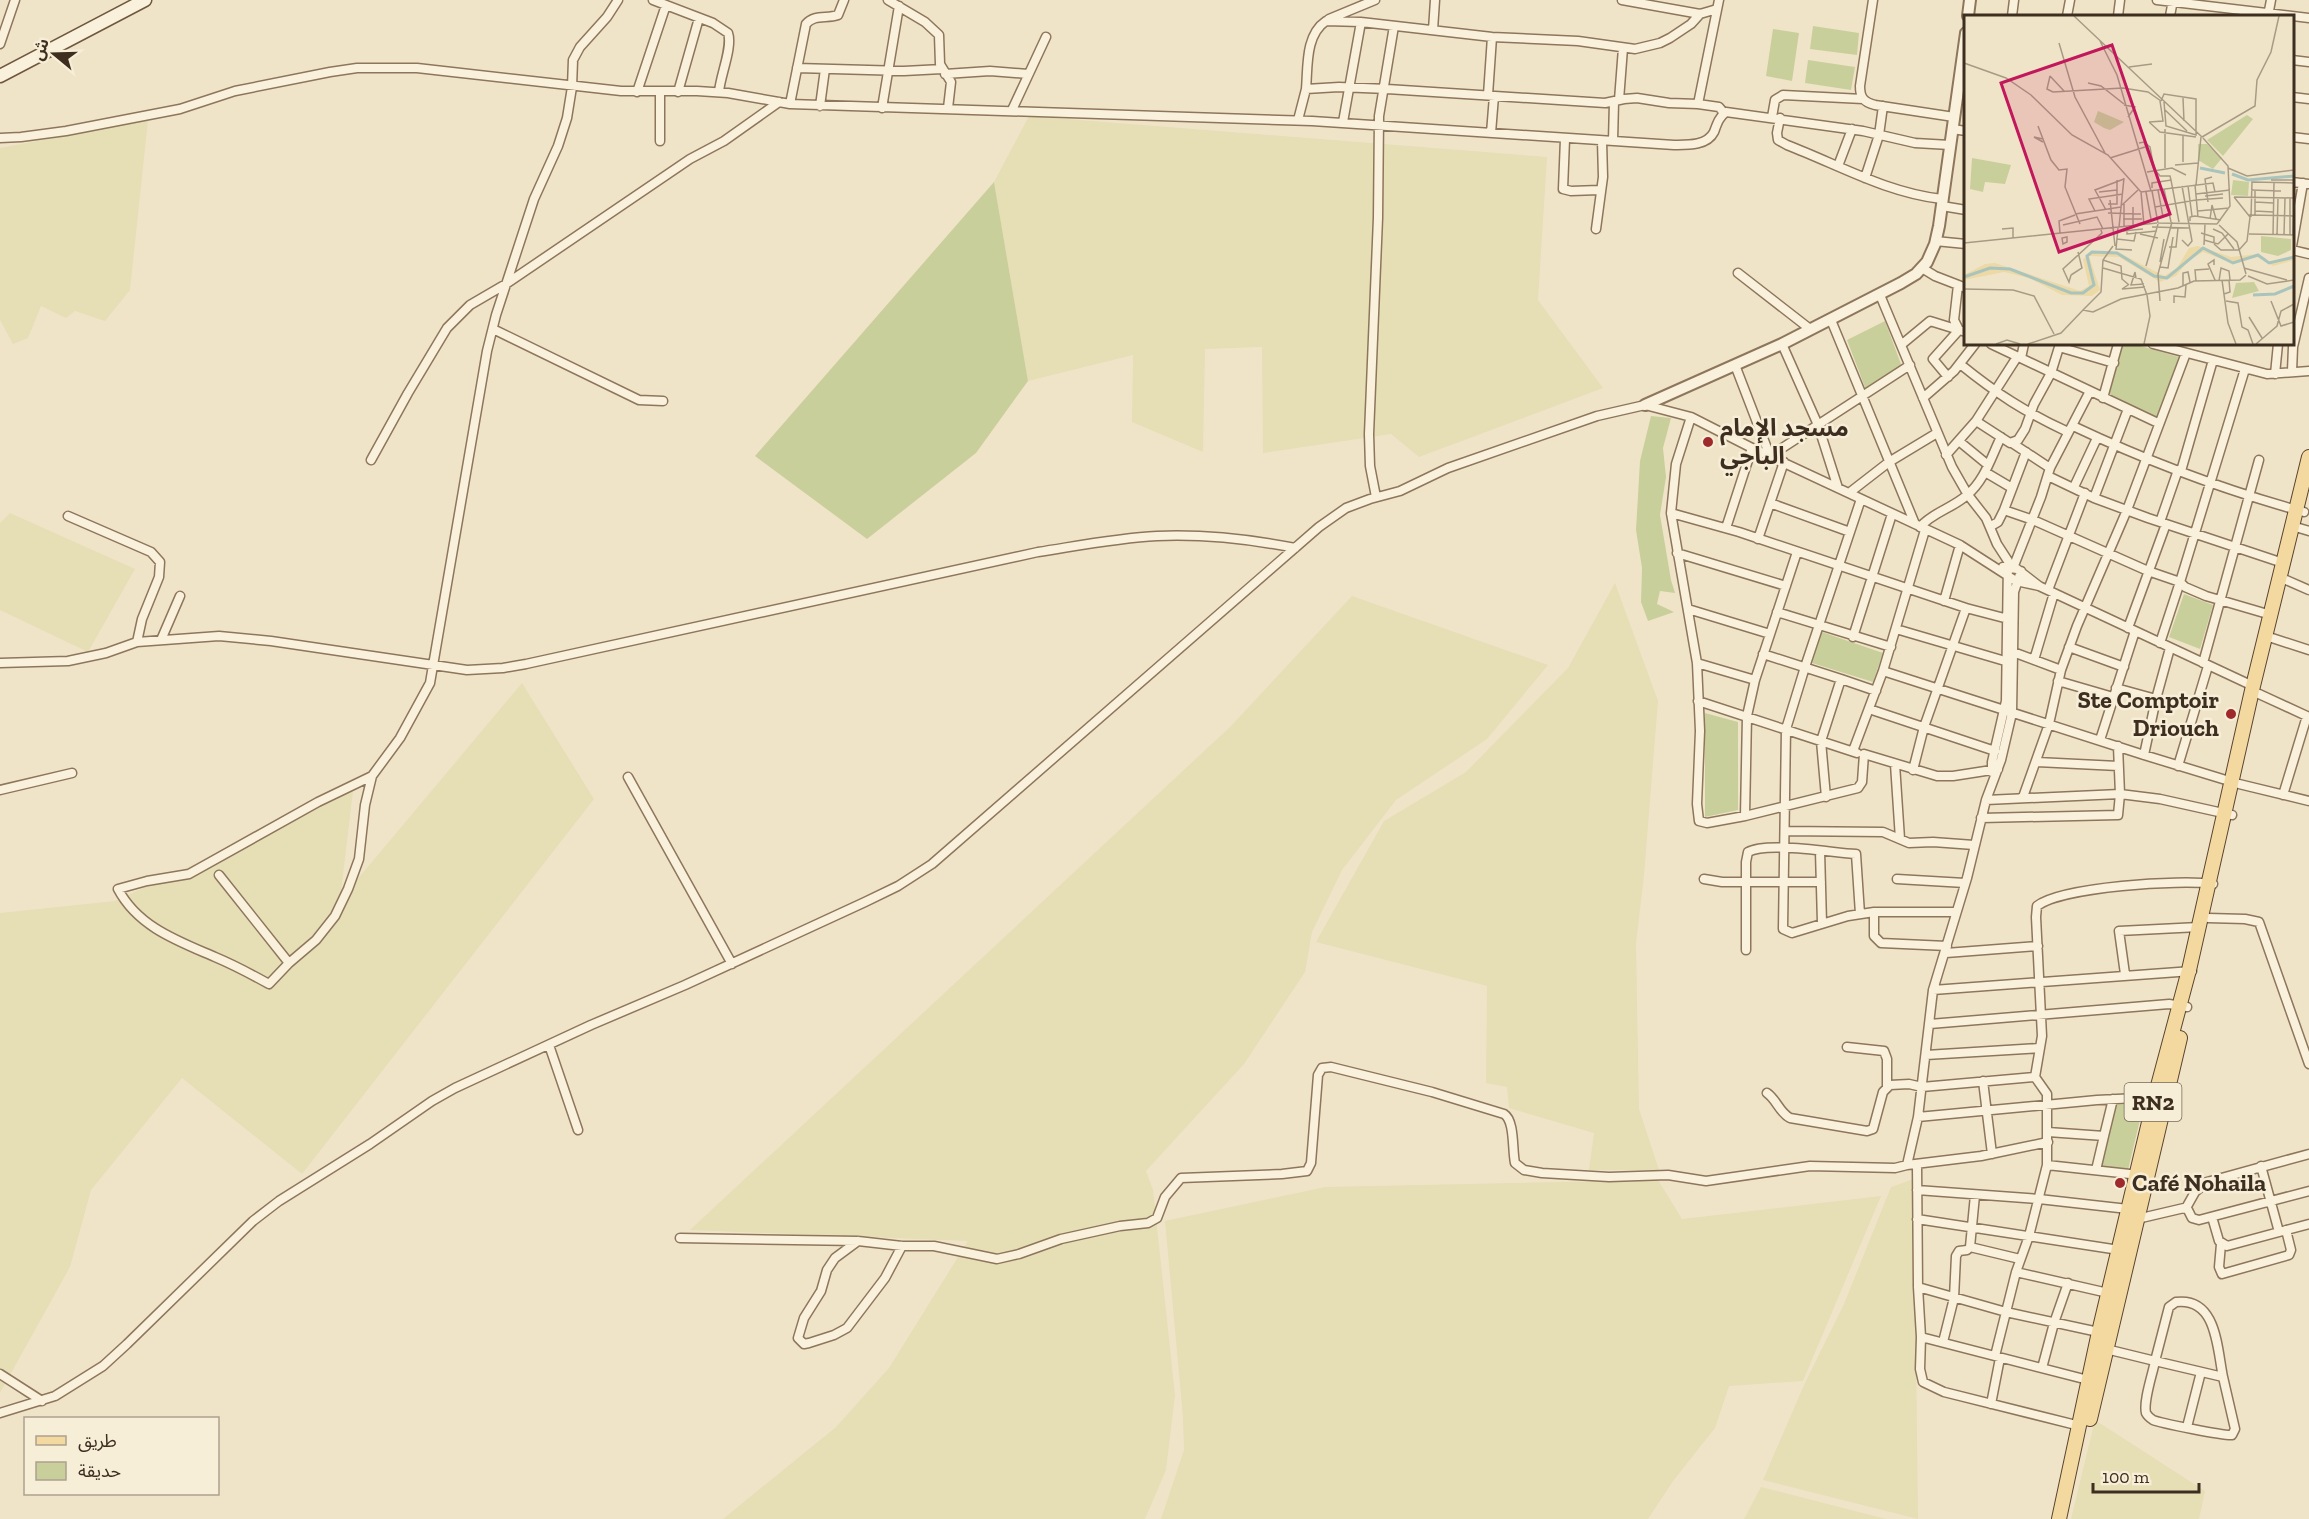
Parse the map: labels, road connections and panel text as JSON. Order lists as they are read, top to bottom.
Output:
{
  "streets": {
    "main road": ["RN2"]
  },
  "places": ["مسجد الإمام الباجي", "Ste Comptoir Driouch", "Café Nohaila"],
  "legend": ["طريق", "حديقة"],
  "scale_bar": "100 m",
  "north": "left"
}
